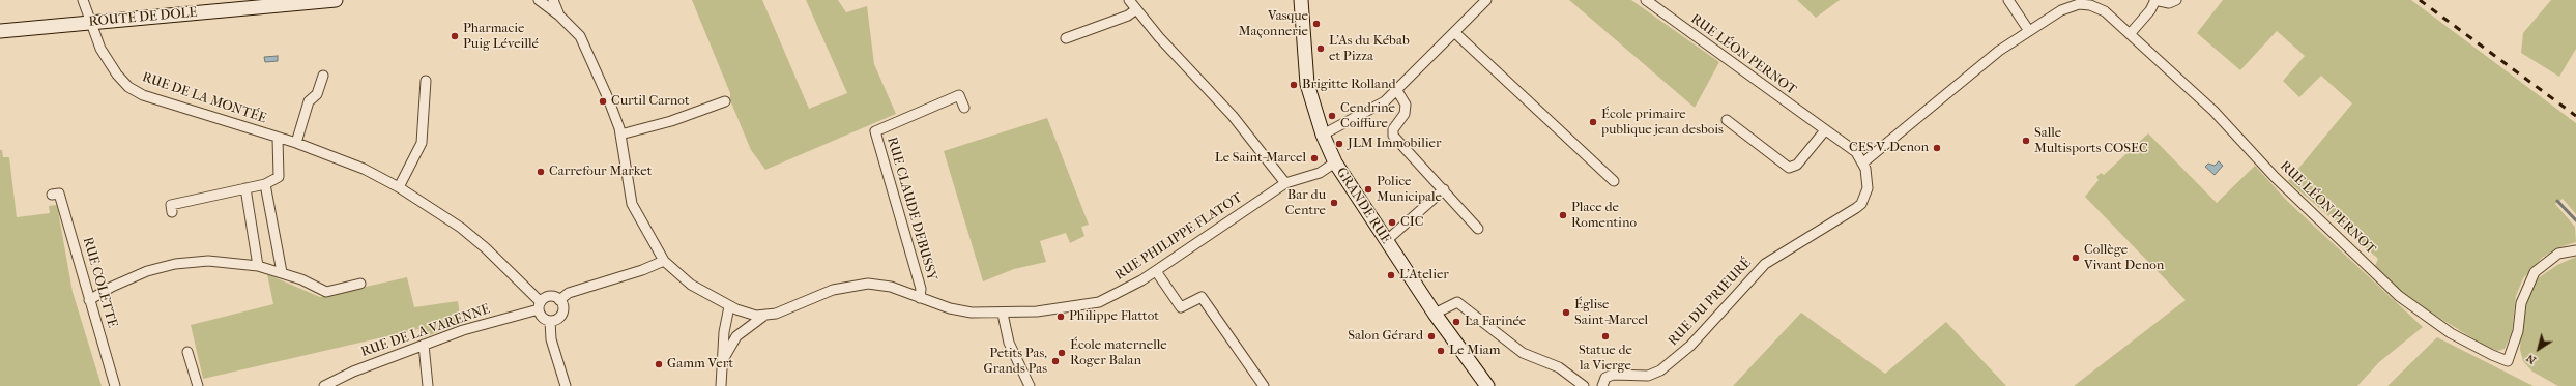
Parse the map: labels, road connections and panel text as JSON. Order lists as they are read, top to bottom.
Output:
{
  "streets": {
    "main road": ["ROUTE DE DOLE", "GRANDE RUE"],
    "street": [
      "RUE LÉON PERNOT",
      "RUE DE LA MONTÉE",
      "RUE CLAUDE DEBUSSY",
      "RUE PHILIPPE FLATOT",
      "RUE COLETTE",
      "RUE DU PRIEURÉ",
      "RUE DE LA VARENNE"
    ]
  },
  "crossings": [
    ["ROUTE DE DOLE", "RUE DE LA MONTÉE"],
    ["RUE LÉON PERNOT", "RUE DU PRIEURÉ"],
    ["RUE DE LA MONTÉE", "RUE DE LA VARENNE"],
    ["GRANDE RUE", "RUE PHILIPPE FLATOT"],
    ["RUE CLAUDE DEBUSSY", "RUE PHILIPPE FLATOT"]
  ],
  "places": [
    "Vasque Maçonnerie",
    "Pharmacie Puig Léveillé",
    "L'As du Kébab et Pizza",
    "Brigitte Rolland",
    "Curtil Carnot",
    "Cendrine Coiffure",
    "École primaire publique jean desbois",
    "Salle Multisports COSEC",
    "JLM Immobilier",
    "CES V. Denon",
    "Le Saint-Marcel",
    "Carrefour Market",
    "Police Municipale",
    "Bar du Centre",
    "Place de Romentino",
    "CIC",
    "Collège Vivant Denon",
    "L'Atelier",
    "Église Saint-Marcel",
    "Philippe Flattot",
    "La Farinée",
    "Salon Gérard",
    "Statue de la Vierge",
    "Le Miam",
    "École maternelle Roger Balan",
    "Petits Pas, Grands Pas",
    "Gamm Vert"
  ],
  "north": "bottom left"
}
